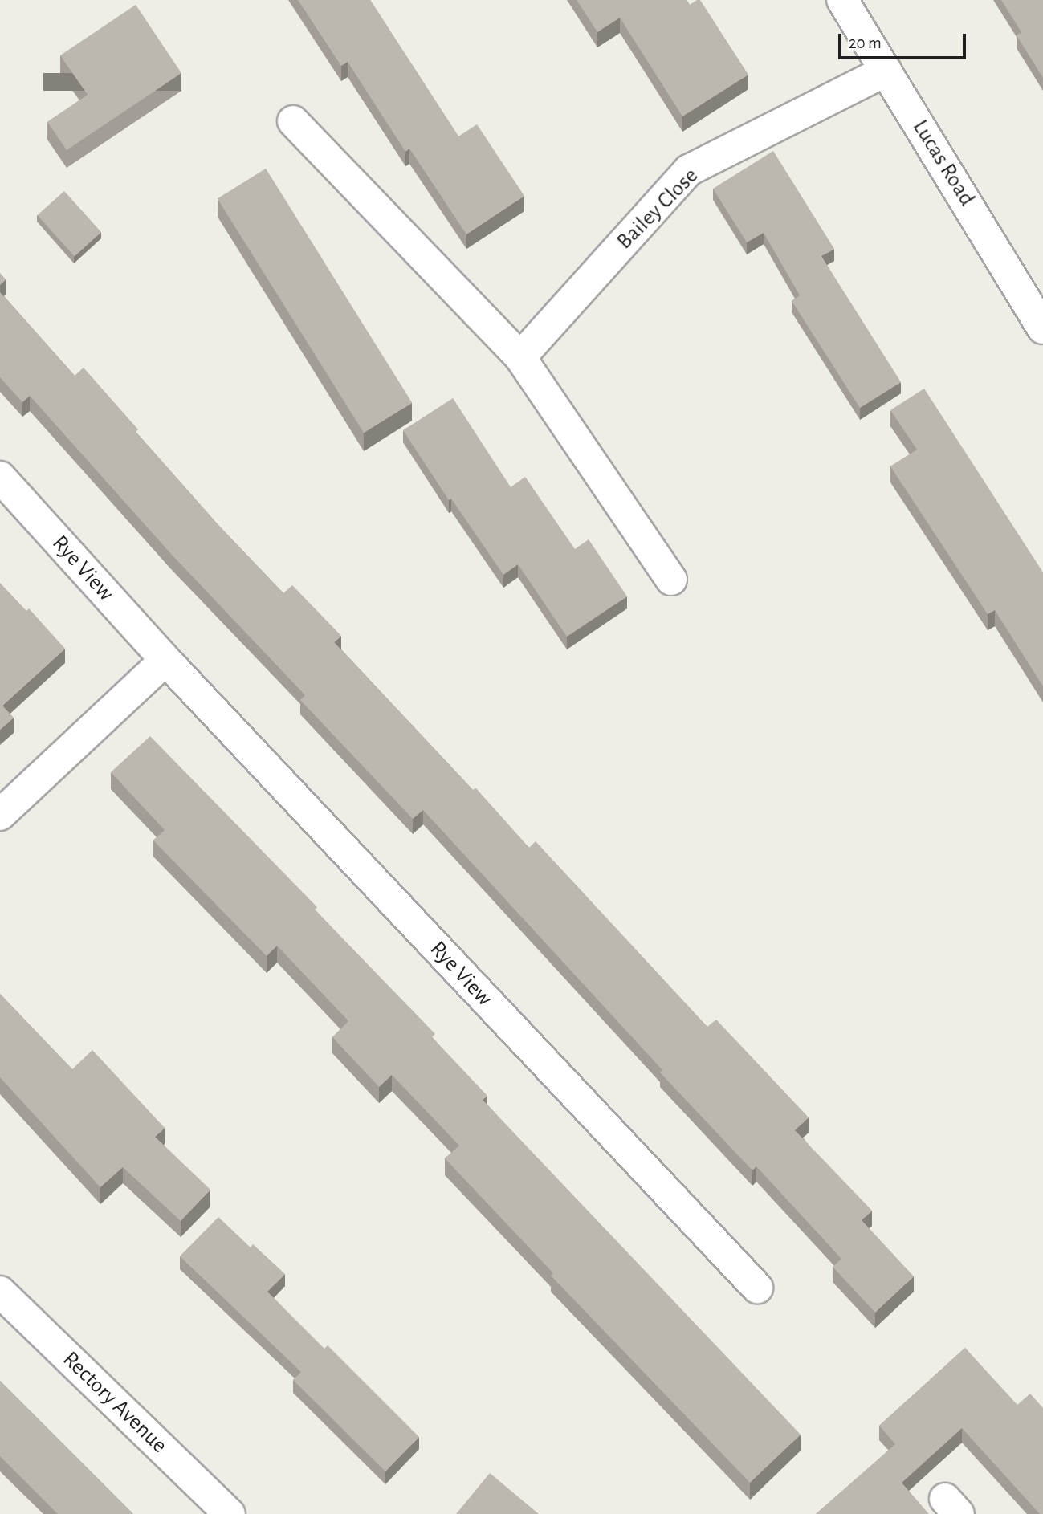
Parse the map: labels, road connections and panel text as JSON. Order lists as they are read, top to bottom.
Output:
{
  "streets": {
    "street": [
      "Lucas Road",
      "Bailey Close",
      "Rye View",
      "Rectory Avenue"
    ]
  },
  "crossings": [
    ["Lucas Road", "Bailey Close"]
  ],
  "scale_bar": "20 m"
}
